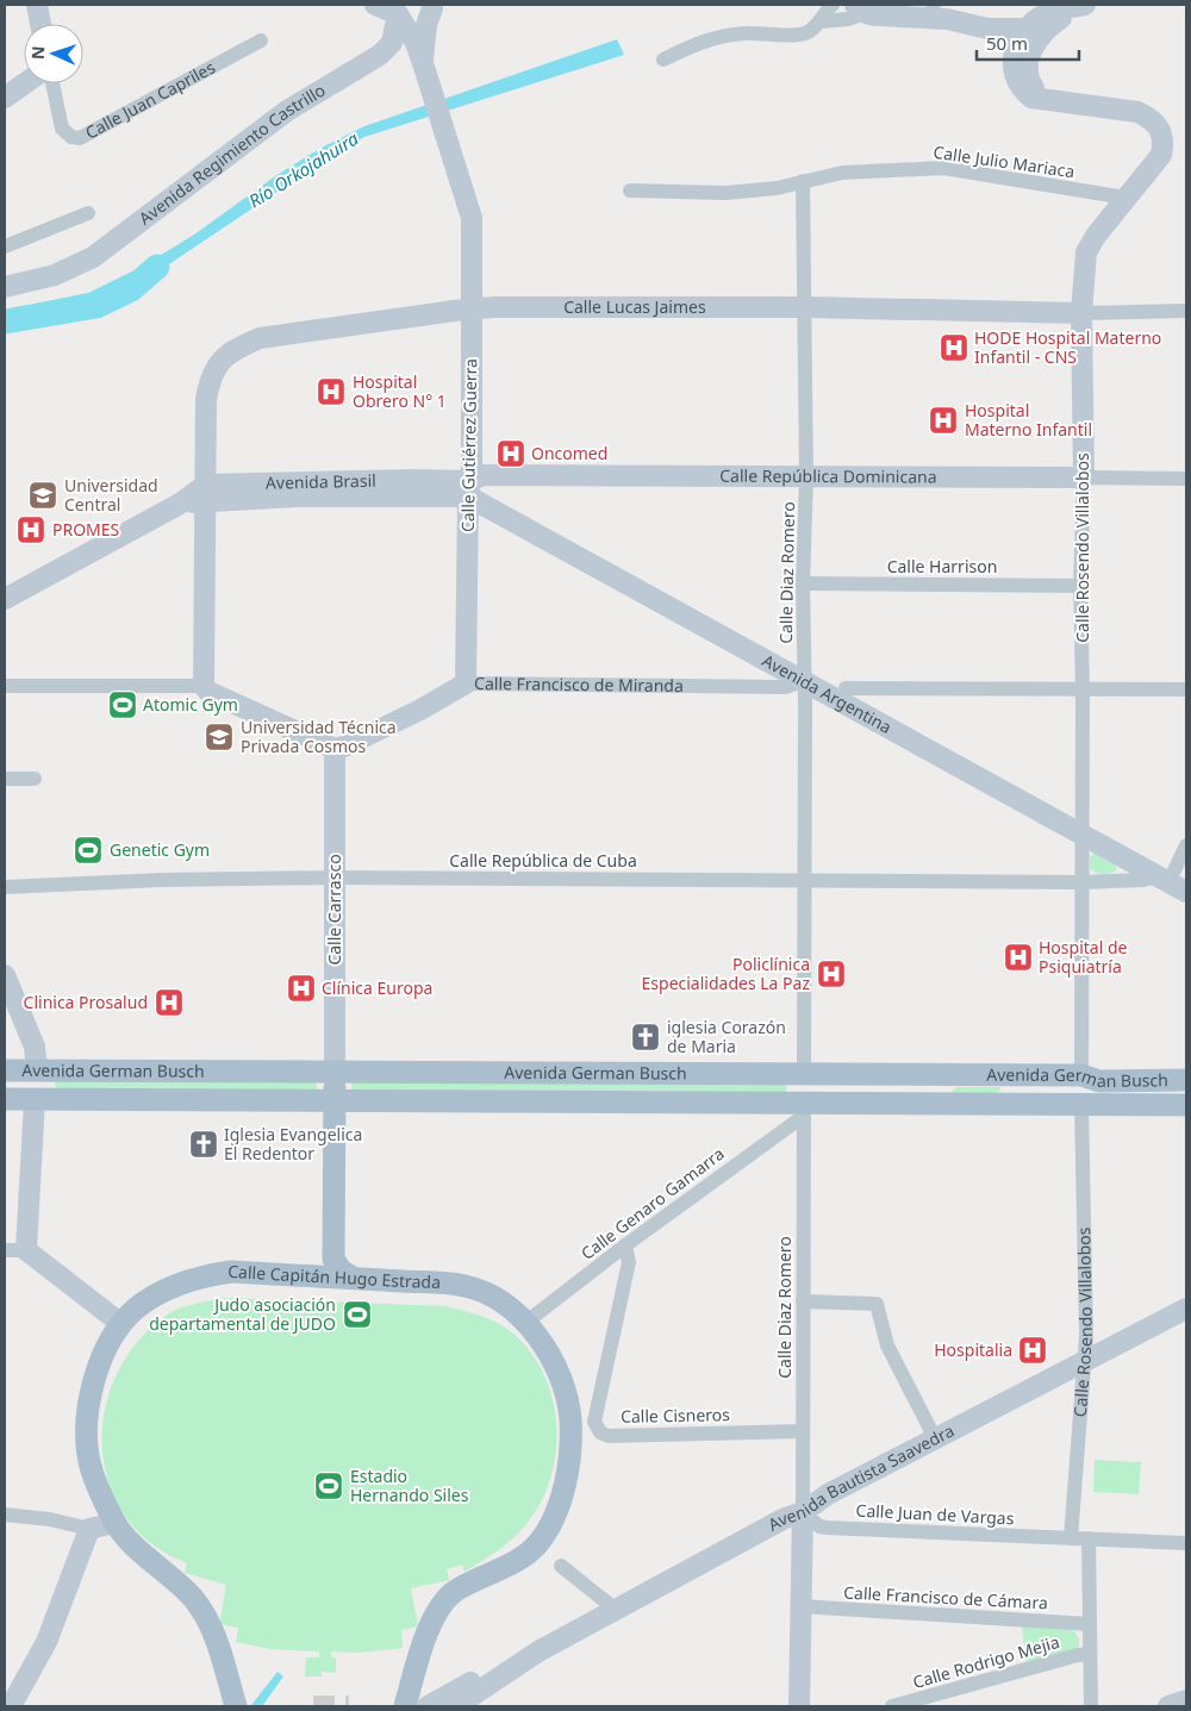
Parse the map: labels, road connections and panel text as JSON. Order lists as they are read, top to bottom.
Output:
{
  "streets": {
    "main road": [
      "Avenida Regimiento Castrillo",
      "Calle Lucas Jaimes",
      "Calle Gutiérrez Guerra",
      "Calle República Dominicana",
      "Avenida Brasil",
      "Calle Rosendo Villalobos",
      "Calle Francisco de Miranda",
      "Avenida Argentina",
      "Calle Carrasco",
      "Avenida German Busch",
      "Calle Capitán Hugo Estrada",
      "Avenida Bautista Saavedra"
    ],
    "street": [
      "Calle Juan Capriles",
      "Calle Julio Mariaca",
      "Calle Harrison",
      "Calle Diaz Romero",
      "Calle República de Cuba",
      "Calle Genaro Gamarra",
      "Calle Cisneros",
      "Calle Juan de Vargas",
      "Calle Francisco de Cámara",
      "Calle Rodrigo Mejia"
    ]
  },
  "crossings": [
    ["Calle Julio Mariaca", "Calle Rosendo Villalobos"],
    ["Calle Julio Mariaca", "Calle Diaz Romero"],
    ["Calle Lucas Jaimes", "Calle Gutiérrez Guerra"],
    ["Calle Lucas Jaimes", "Avenida Brasil"],
    ["Calle Lucas Jaimes", "Calle Rosendo Villalobos"],
    ["Calle Lucas Jaimes", "Calle Diaz Romero"],
    ["Calle Gutiérrez Guerra", "Calle República Dominicana"],
    ["Calle Gutiérrez Guerra", "Avenida Brasil"],
    ["Calle Gutiérrez Guerra", "Calle Francisco de Miranda"],
    ["Calle Gutiérrez Guerra", "Avenida Argentina"],
    ["Calle República Dominicana", "Avenida Brasil"],
    ["Calle República Dominicana", "Calle Rosendo Villalobos"],
    ["Calle República Dominicana", "Calle Diaz Romero"],
    ["Calle República Dominicana", "Avenida Argentina"],
    ["Avenida Brasil", "Avenida Argentina"],
    ["Calle Rosendo Villalobos", "Calle Harrison"],
    ["Calle Rosendo Villalobos", "Avenida Argentina"],
    ["Calle Rosendo Villalobos", "Calle República de Cuba"],
    ["Calle Rosendo Villalobos", "Avenida German Busch"],
    ["Calle Rosendo Villalobos", "Avenida Bautista Saavedra"],
    ["Calle Rosendo Villalobos", "Calle Juan de Vargas"],
    ["Calle Harrison", "Calle Diaz Romero"],
    ["Calle Diaz Romero", "Calle Francisco de Miranda"],
    ["Calle Diaz Romero", "Avenida Argentina"],
    ["Calle Diaz Romero", "Calle República de Cuba"],
    ["Calle Diaz Romero", "Avenida German Busch"],
    ["Calle Diaz Romero", "Calle Genaro Gamarra"],
    ["Calle Diaz Romero", "Calle Cisneros"],
    ["Calle Diaz Romero", "Avenida Bautista Saavedra"],
    ["Calle Diaz Romero", "Calle Juan de Vargas"],
    ["Calle Francisco de Miranda", "Avenida Argentina"],
    ["Calle Francisco de Miranda", "Calle Carrasco"],
    ["Avenida Argentina", "Calle República de Cuba"],
    ["Calle República de Cuba", "Calle Carrasco"],
    ["Calle Carrasco", "Avenida German Busch"],
    ["Avenida German Busch", "Calle Genaro Gamarra"],
    ["Calle Genaro Gamarra", "Calle Capitán Hugo Estrada"],
    ["Calle Genaro Gamarra", "Calle Cisneros"],
    ["Avenida Bautista Saavedra", "Calle Juan de Vargas"]
  ],
  "water": ["Río Orkojahuira"],
  "places": {
    "hospital": [
      "HODE Hospital Materno Infantil - CNS",
      "Hospital Obrero N° 1",
      "Hospital Materno Infantil",
      "Oncomed",
      "PROMES",
      "Hospital de Psiquiatría",
      "Policlínica Especialidades La Paz",
      "Clínica Europa",
      "Clinica Prosalud",
      "Hospitalia"
    ],
    "school or university": ["Universidad Central", "Universidad Técnica Privada Cosmos"],
    "sports": [
      "Atomic Gym",
      "Genetic Gym",
      "Judo asociación departamental de JUDO",
      "Estadio Hernando Siles"
    ],
    "church": ["iglesia Corazón de Maria", "Iglesia Evangelica El Redentor"]
  },
  "scale_bar": "50 m",
  "north": "left"
}
